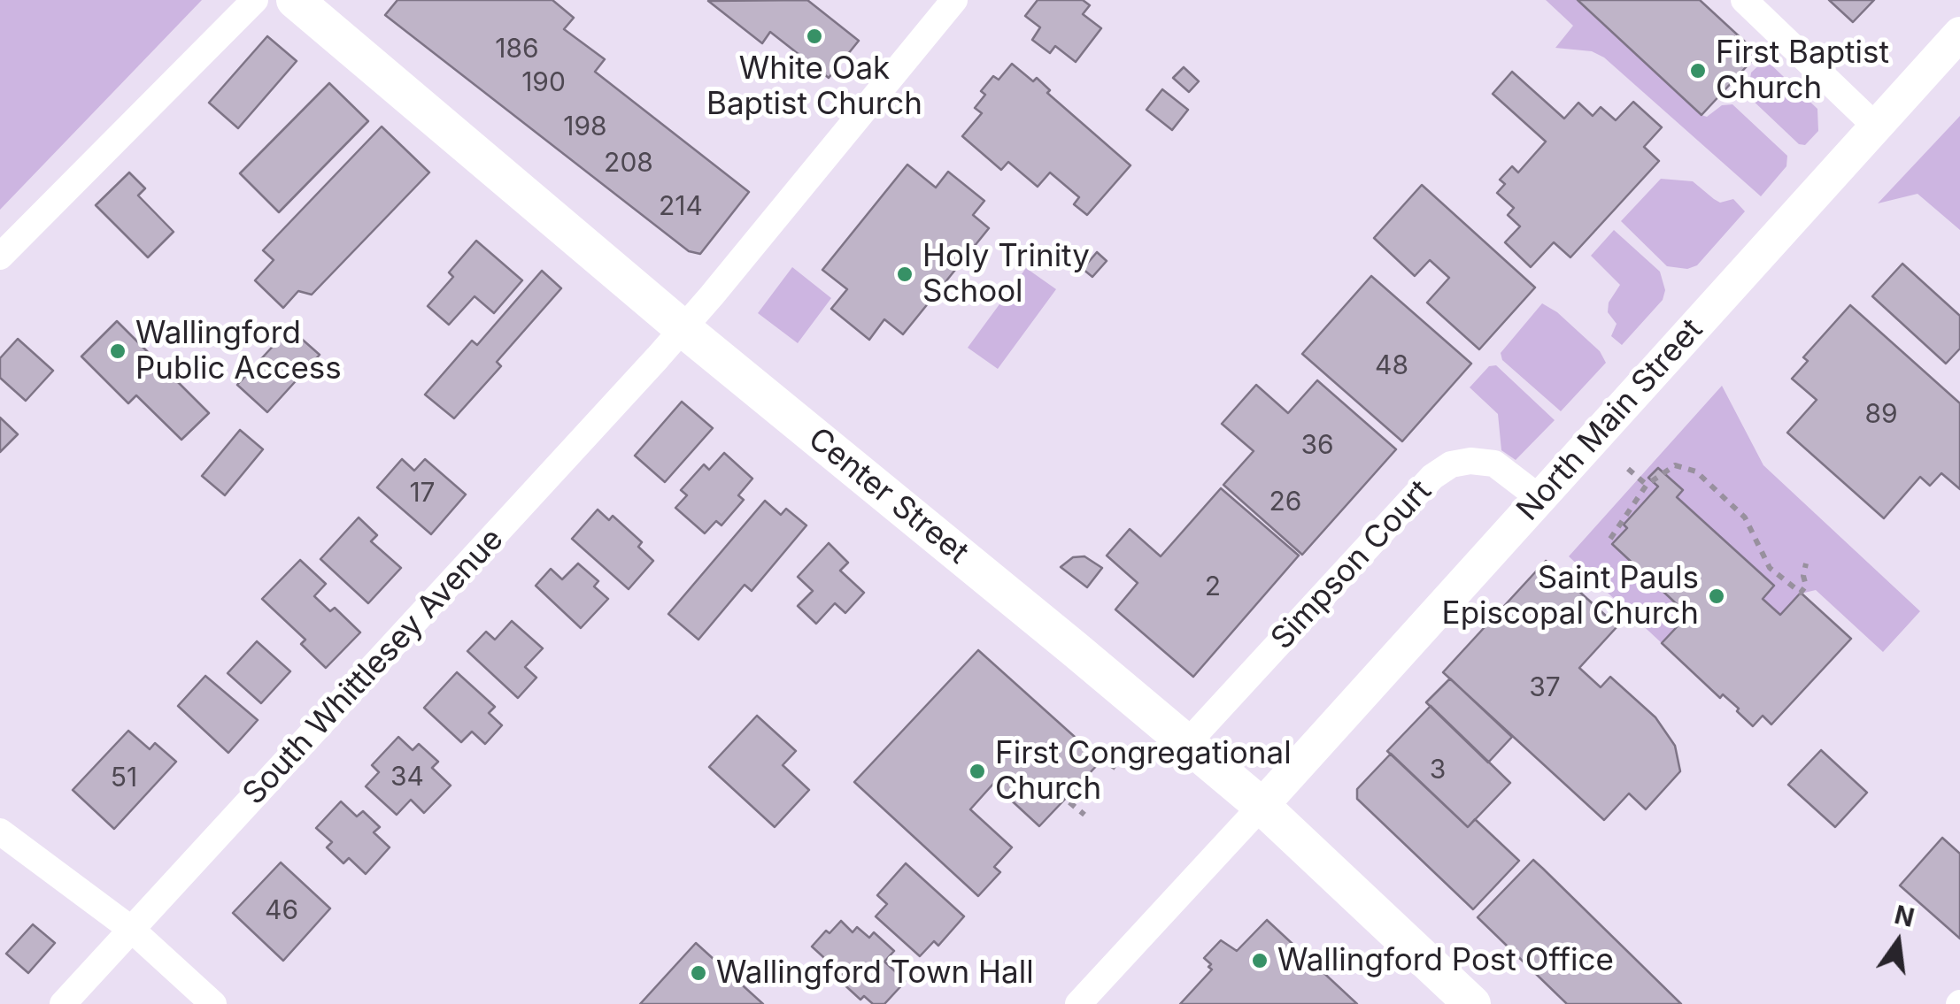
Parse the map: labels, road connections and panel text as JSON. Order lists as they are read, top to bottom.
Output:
{
  "streets": {
    "main road": ["Center Street"],
    "street": ["North Main Street", "Simpson Court", "South Whittlesey Avenue"]
  },
  "crossings": [
    ["North Main Street", "Center Street"],
    ["North Main Street", "Simpson Court"],
    ["Center Street", "Simpson Court"],
    ["Center Street", "South Whittlesey Avenue"]
  ],
  "places": [
    "White Oak Baptist Church",
    "First Baptist Church",
    "Holy Trinity School",
    "Wallingford Public Access",
    "Saint Pauls Episcopal Church",
    "First Congregational Church",
    "Wallingford Post Office",
    "Wallingford Town Hall"
  ],
  "house_numbers": [
    "186",
    "190",
    "198",
    "208",
    "214",
    "48",
    "89",
    "36",
    "17",
    "26",
    "2",
    "37",
    "3",
    "34",
    "51",
    "46"
  ],
  "north": "top"
}
